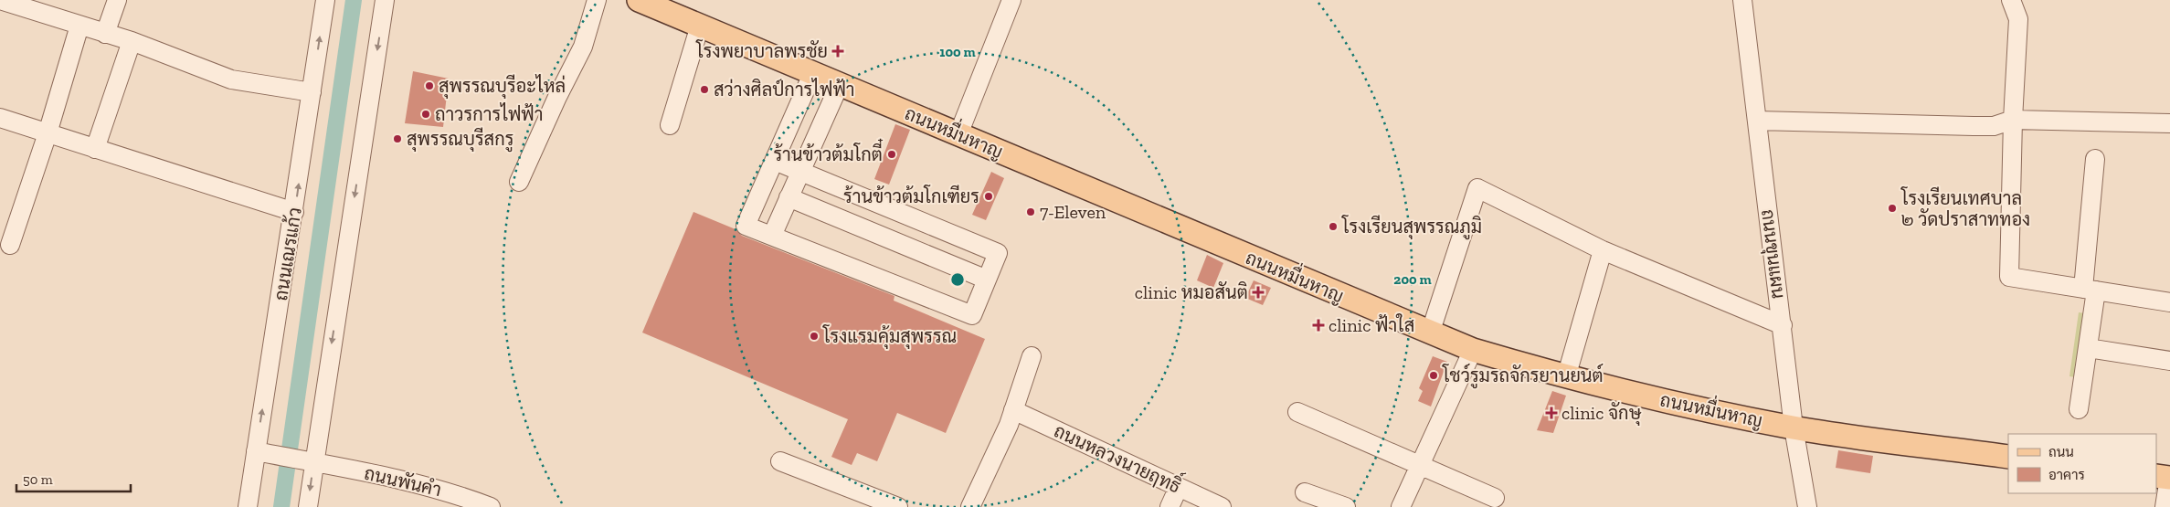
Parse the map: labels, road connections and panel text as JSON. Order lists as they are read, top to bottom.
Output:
{
  "streets": {
    "main road": ["ถนนหมื่นหาญ"],
    "street": [
      "ถนนเณรแก้ว",
      "ถนนขุนแผน",
      "ถนนหลวงนายฤทธิ์",
      "ถนนพันคำ"
    ]
  },
  "crossings": [
    ["ถนนหมื่นหาญ", "ถนนขุนแผน"],
    ["ถนนเณรแก้ว", "ถนนพันคำ"]
  ],
  "places": {
    "health": [
      "โรงพยาบาลพรชัย",
      "clinic หมอสันติ",
      "clinic ฟ้าใส",
      "clinic จักษุ"
    ],
    "other": [
      "สุพรรณบุรีอะไหล่",
      "สว่างศิลป์การไฟฟ้า",
      "ถาวรการไฟฟ้า",
      "สุพรรณบุรีสกรู",
      "ร้านข้าวต้มโกตี๋",
      "ร้านข้าวต้มโกเฑียร",
      "โรงเรียนเทศบาล ๒ วัดปราสาททอง",
      "7-Eleven",
      "โรงเรียนสุพรรณภูมิ",
      "โรงแรมคุ้มสุพรรณ",
      "โชว์รูมรถจักรยานยนต์"
    ]
  },
  "legend": ["ถนน", "อาคาร"],
  "scale_bar": "50 m",
  "rings": ["100 m", "200 m"]
}
